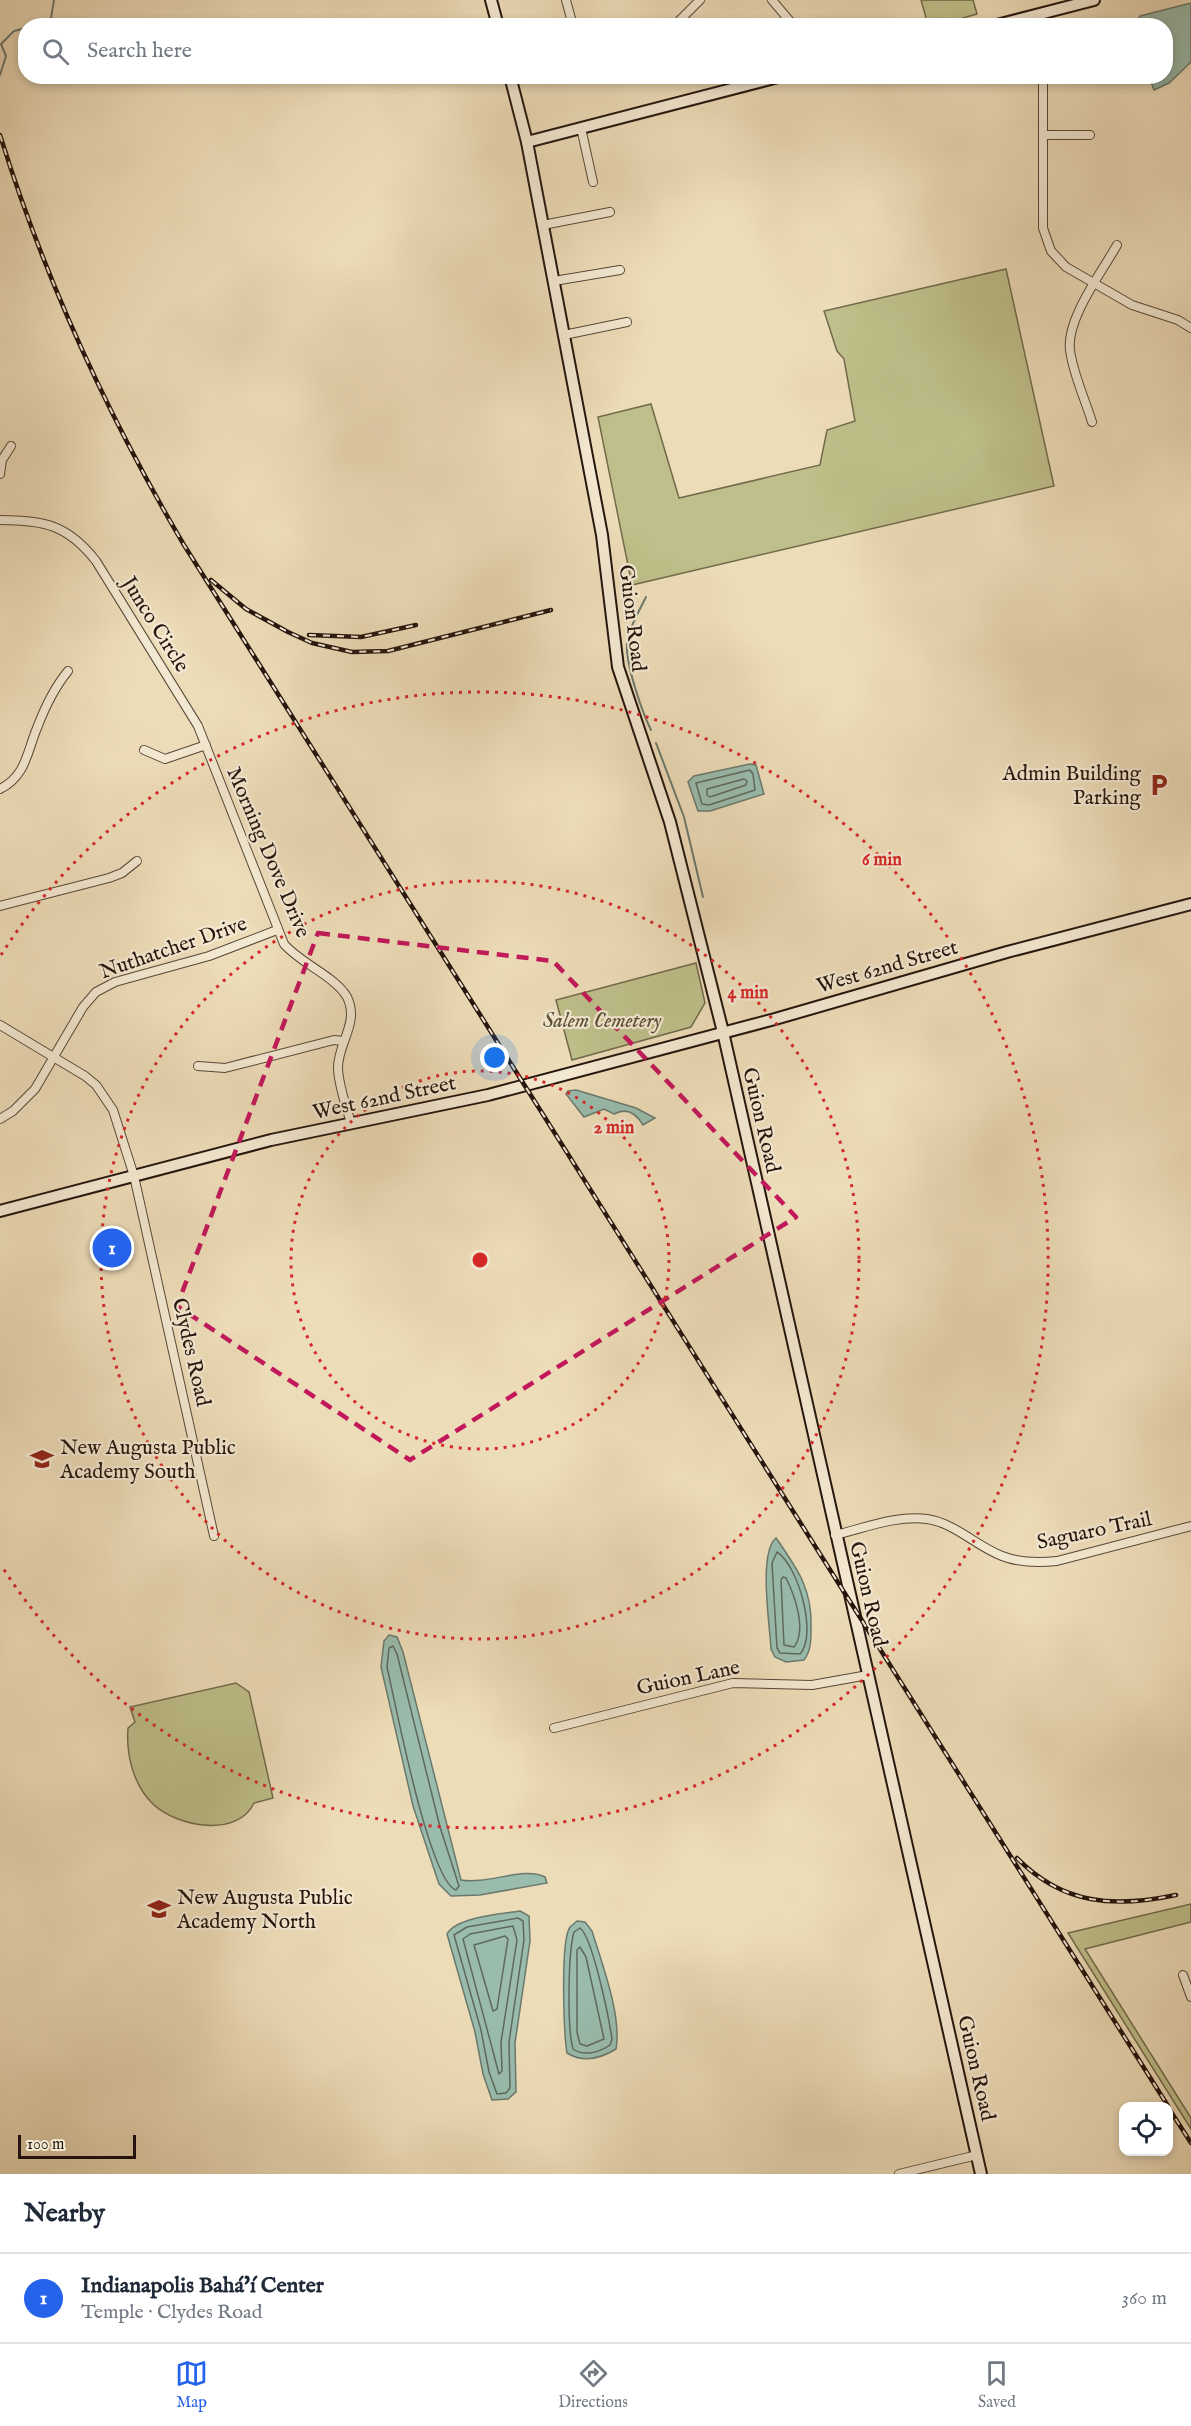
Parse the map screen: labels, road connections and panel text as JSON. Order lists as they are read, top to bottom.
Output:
{
  "streets": {
    "street": [
      "Guion Road",
      "Junco Circle",
      "Morning Dove Drive",
      "Nuthatcher Drive",
      "West 62nd Street",
      "Clydes Road",
      "Saguaro Trail",
      "Guion Lane"
    ]
  },
  "crossings": [
    ["Guion Road", "West 62nd Street"],
    ["Guion Road", "Saguaro Trail"],
    ["Guion Road", "Guion Lane"],
    ["Junco Circle", "Morning Dove Drive"],
    ["Morning Dove Drive", "Nuthatcher Drive"],
    ["Morning Dove Drive", "West 62nd Street"],
    ["Nuthatcher Drive", "Clydes Road"],
    ["West 62nd Street", "Clydes Road"]
  ],
  "parks": ["Salem Cemetery"],
  "places": {
    "parking": ["Admin Building Parking"],
    "school or university": ["New Augusta Public Academy South", "New Augusta Public Academy North"]
  },
  "scale_bar": "100 m",
  "page": {
    "search": "Search here",
    "pins": "1",
    "scale": "100 m",
    "heading": "Nearby",
    "list": [
      {
        "mark": "1",
        "name": "Indianapolis Bahá'í Center",
        "note": "Temple · Clydes Road",
        "value": "360 m"
      }
    ],
    "nav": ["Map", "Directions", "Saved"]
  },
  "rings": ["6 min", "4 min", "2 min"]
}
